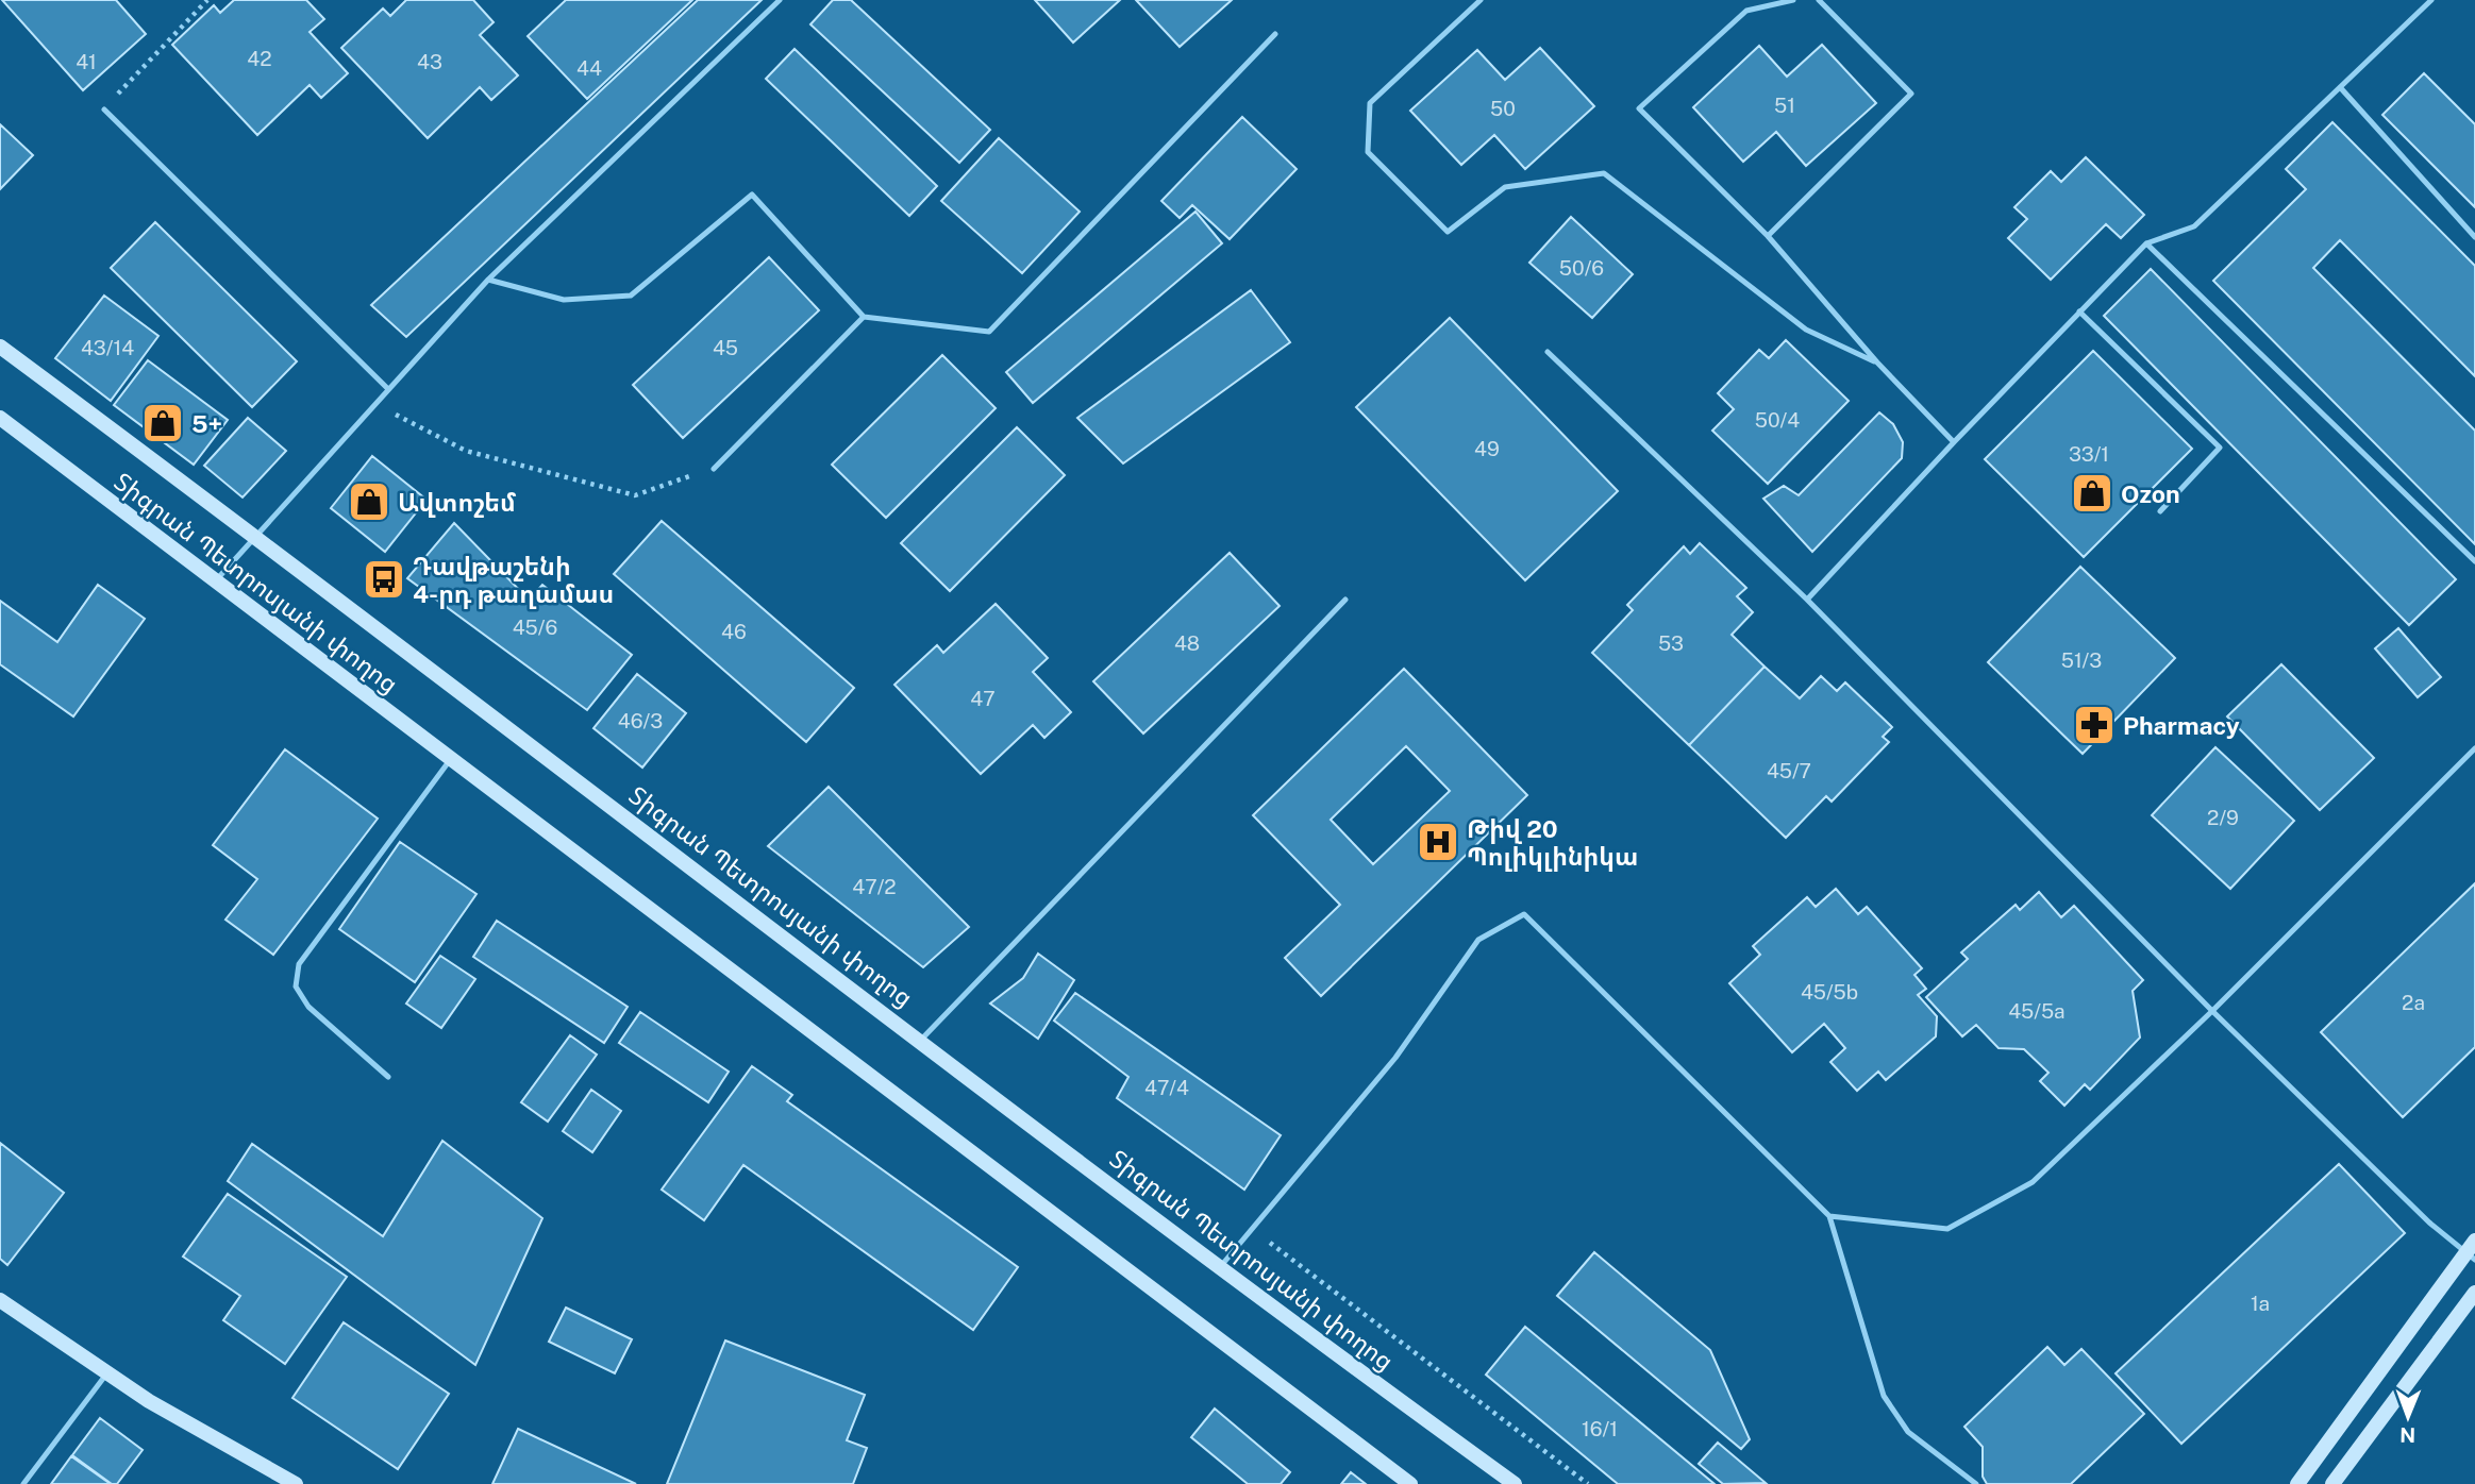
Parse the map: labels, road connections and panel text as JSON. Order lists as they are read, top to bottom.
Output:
{
  "streets": {
    "main road": ["Տիգրան Պետրոսյանի փողոց"]
  },
  "places": {
    "shop": ["5+", "Ozon", "Ավտոշեմ"],
    "bus stop": ["Դավթաշենի 4-րդ թաղամաս"],
    "pharmacy": ["Pharmacy"],
    "hospital": ["Թիվ 20 Պոլիկլինիկա"]
  },
  "house_numbers": [
    "42",
    "41",
    "43",
    "44",
    "51",
    "50",
    "50/6",
    "43/14",
    "45",
    "50/4",
    "49",
    "33/1",
    "45/6",
    "46",
    "48",
    "53",
    "51/3",
    "47",
    "46/3",
    "45/7",
    "2/9",
    "47/2",
    "45/5b",
    "2a",
    "45/5a",
    "47/4",
    "1a",
    "16/1"
  ],
  "north": "bottom"
}
